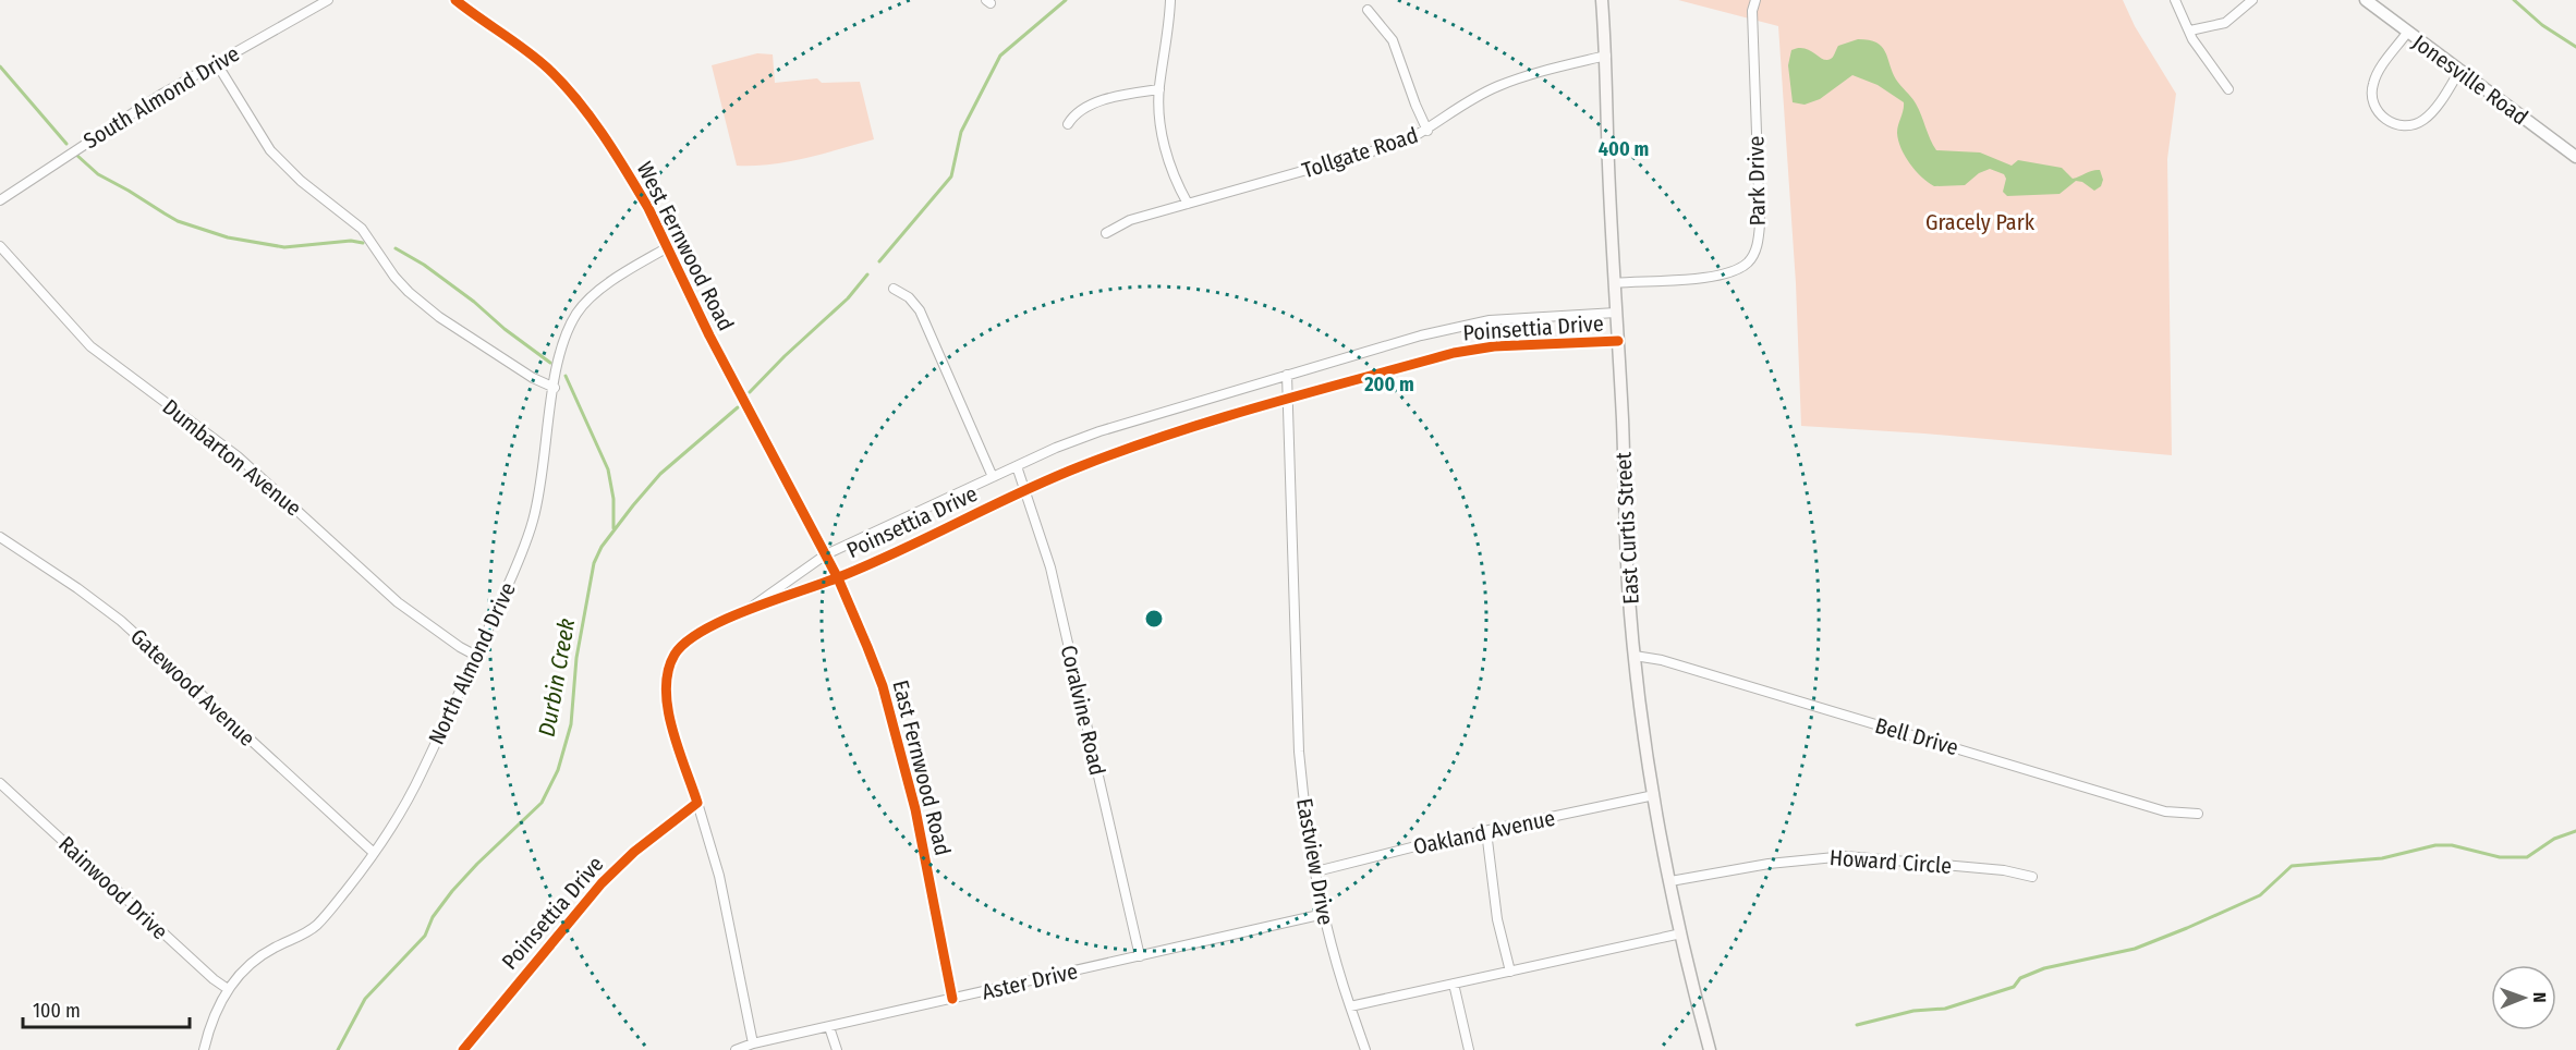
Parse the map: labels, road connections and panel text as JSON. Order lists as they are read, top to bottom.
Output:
{
  "streets": {
    "main road": ["East Curtis Street"],
    "street": [
      "Jonesville Road",
      "South Almond Drive",
      "Tollgate Road",
      "Park Drive",
      "West Fernwood Road",
      "Poinsettia Drive",
      "Dumbarton Avenue",
      "North Almond Drive",
      "Gatewood Avenue",
      "Coralvine Road",
      "Bell Drive",
      "East Fernwood Road",
      "Oakland Avenue",
      "Eastview Drive",
      "Howard Circle",
      "Rainwood Drive",
      "Aster Drive"
    ]
  },
  "crossings": [
    ["Tollgate Road", "East Curtis Street"],
    ["Park Drive", "East Curtis Street"],
    ["West Fernwood Road", "Poinsettia Drive"],
    ["West Fernwood Road", "North Almond Drive"],
    ["West Fernwood Road", "East Fernwood Road"],
    ["Poinsettia Drive", "East Curtis Street"],
    ["Poinsettia Drive", "Coralvine Road"],
    ["Poinsettia Drive", "East Fernwood Road"],
    ["Poinsettia Drive", "Eastview Drive"],
    ["Dumbarton Avenue", "North Almond Drive"],
    ["East Curtis Street", "Bell Drive"],
    ["East Curtis Street", "Oakland Avenue"],
    ["East Curtis Street", "Howard Circle"],
    ["North Almond Drive", "Gatewood Avenue"],
    ["North Almond Drive", "Rainwood Drive"],
    ["Coralvine Road", "Aster Drive"],
    ["East Fernwood Road", "Aster Drive"],
    ["Oakland Avenue", "Eastview Drive"],
    ["Eastview Drive", "Aster Drive"]
  ],
  "water": ["Durbin Creek"],
  "parks": ["Gracely Park"],
  "scale_bar": "100 m",
  "north": "right",
  "rings": ["400 m", "200 m"]
}
